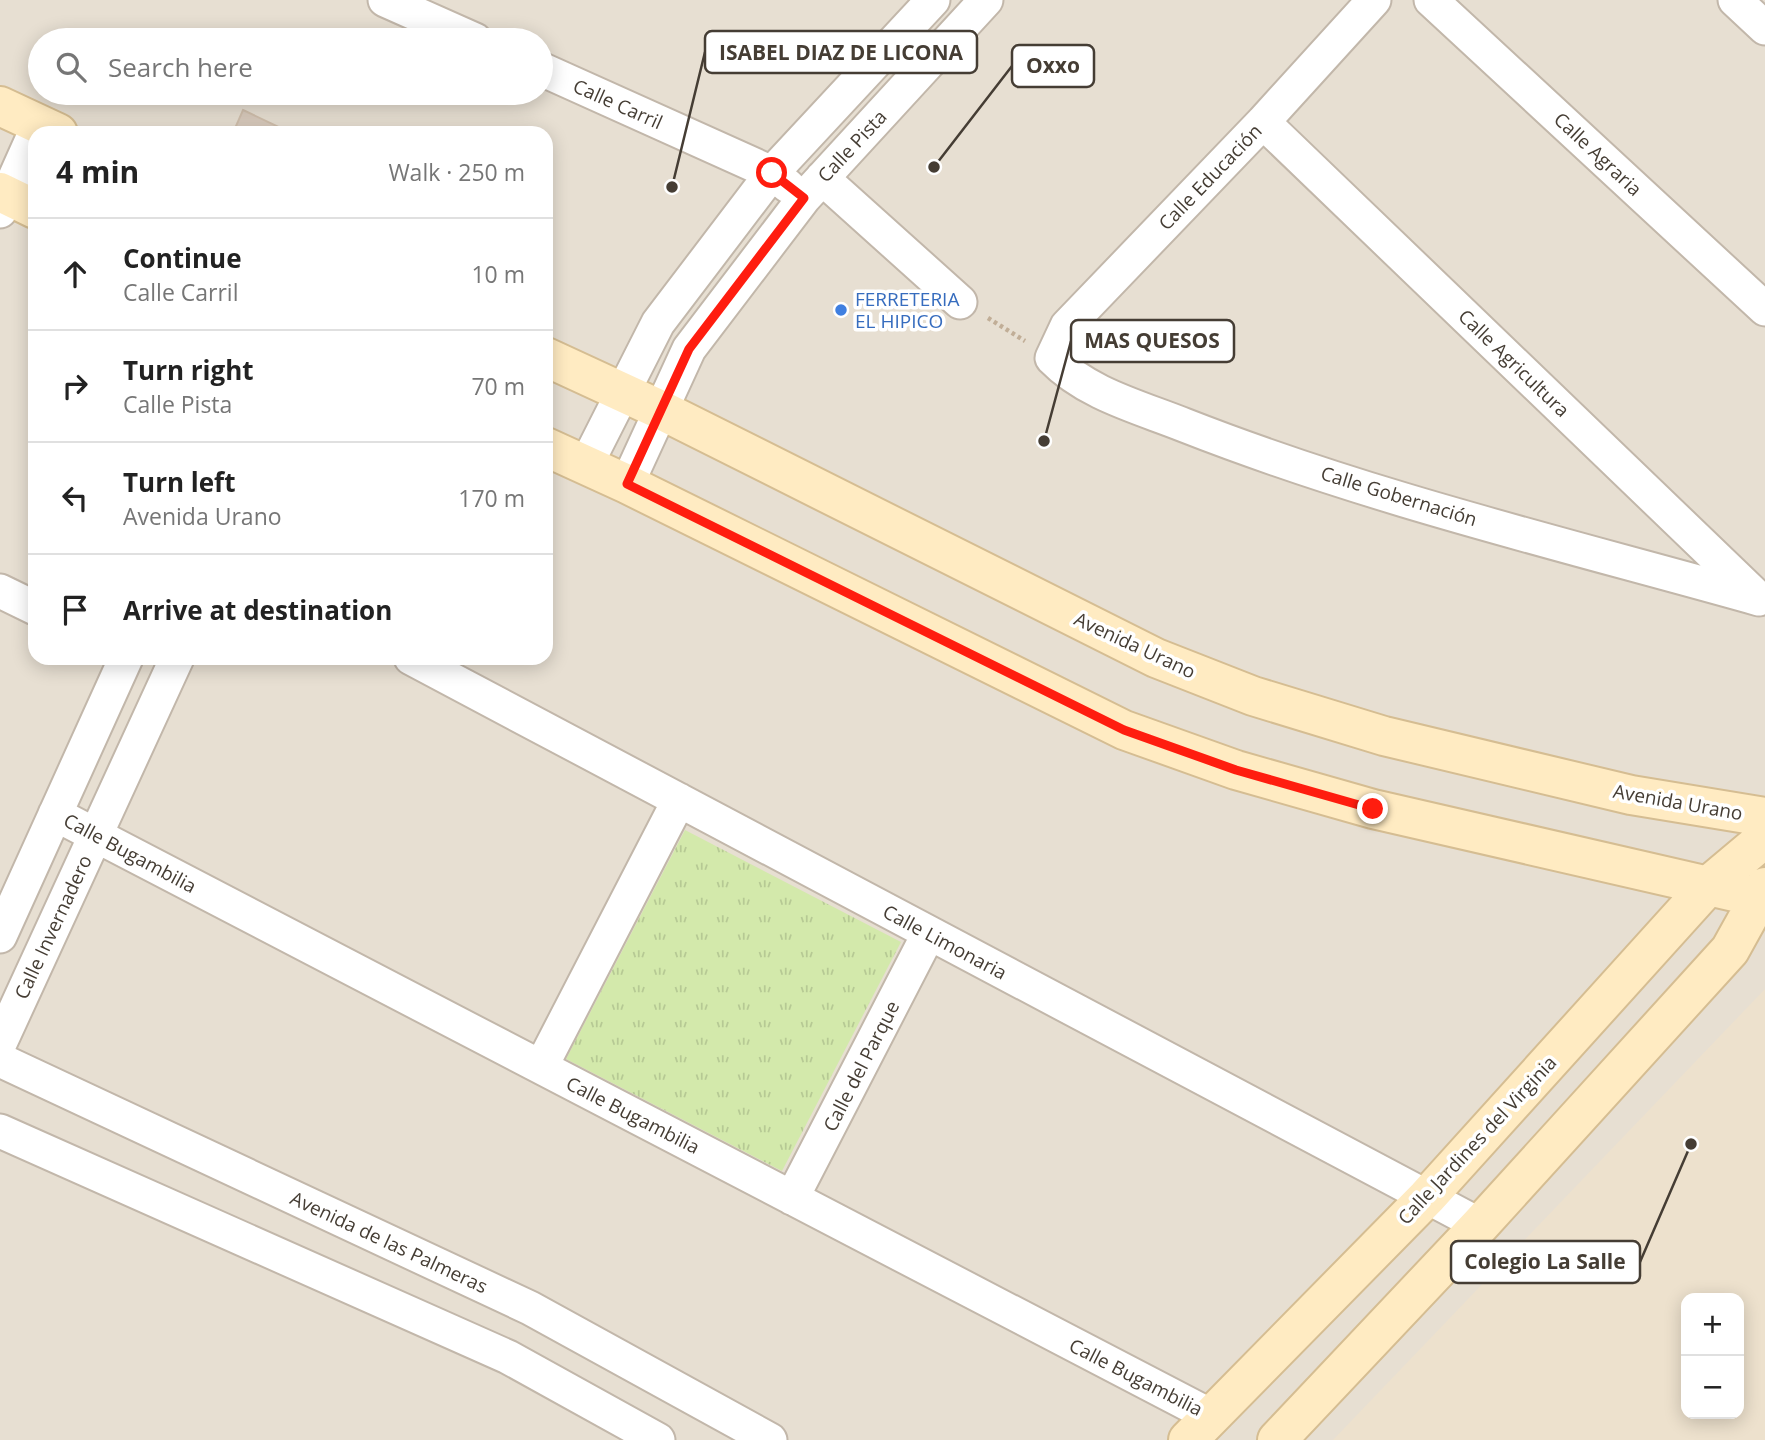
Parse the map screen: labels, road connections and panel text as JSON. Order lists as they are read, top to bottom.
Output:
{
  "streets": {
    "main road": ["Avenida Urano", "Calle Jardines del Virginia"],
    "street": [
      "Calle Carril",
      "Calle Pista",
      "Calle Agraria",
      "Calle Educación",
      "Calle Agricultura",
      "Calle Gobernación",
      "Calle Bugambilia",
      "Calle Invernadero",
      "Calle Limonaria",
      "Calle del Parque",
      "Avenida de las Palmeras"
    ]
  },
  "crossings": [
    ["Calle Carril", "Calle Pista"],
    ["Calle Pista", "Avenida Urano"],
    ["Calle Educación", "Calle Agricultura"],
    ["Calle Educación", "Calle Gobernación"],
    ["Calle Agricultura", "Calle Gobernación"],
    ["Calle Bugambilia", "Calle Invernadero"],
    ["Calle Bugambilia", "Calle del Parque"],
    ["Calle Bugambilia", "Calle Jardines del Virginia"],
    ["Calle Limonaria", "Calle del Parque"],
    ["Calle Limonaria", "Calle Jardines del Virginia"]
  ],
  "places": [
    "Oxxo",
    "ISABEL DIAZ DE LICONA",
    "FERRETERIA EL HIPICO",
    "MAS QUESOS",
    "Colegio La Salle"
  ],
  "page": {
    "search": "Search here",
    "heading": ["4 min", "Walk · 250 m"],
    "list": [
      ["Continue", "Calle Carril", "10 m"],
      ["Turn right", "Calle Pista", "70 m"],
      ["Turn left", "Avenida Urano", "170 m"],
      "Arrive at destination"
    ],
    "map_buttons": ["+", "−"]
  }
}
